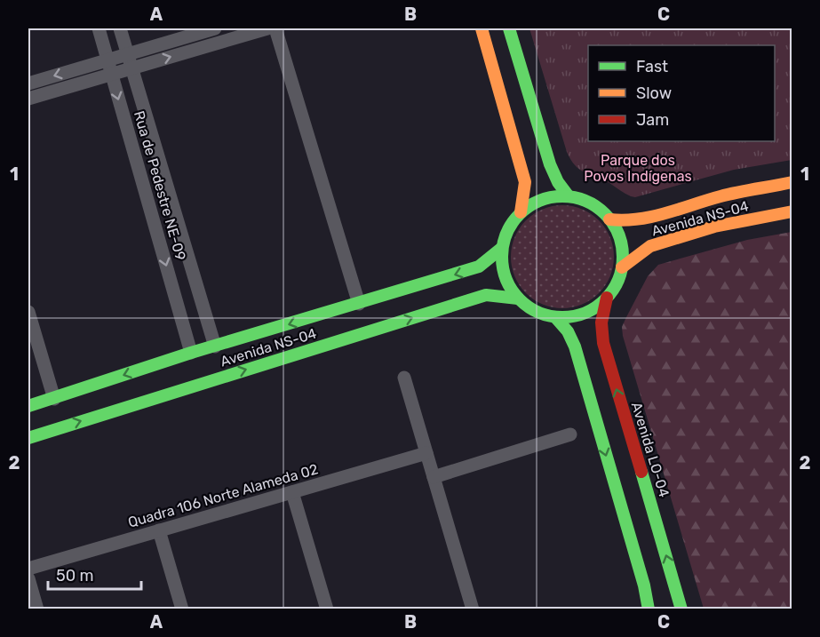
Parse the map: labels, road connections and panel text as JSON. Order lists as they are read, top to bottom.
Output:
{
  "streets": {
    "street": [
      "Rua de Pedestre NE-09",
      "Avenida NS-04",
      "Avenida LO-04",
      "Quadra 106 Norte Alameda 02"
    ]
  },
  "crossings": [
    ["Rua de Pedestre NE-09", "Avenida NS-04"],
    ["Avenida NS-04", "Avenida LO-04"]
  ],
  "parks": ["Parque dos Povos Indígenas"],
  "legend": ["Fast", "Slow", "Jam"],
  "scale_bar": "50 m",
  "grid": {
    "columns": ["A", "B", "C"],
    "rows": ["1", "2"]
  }
}
